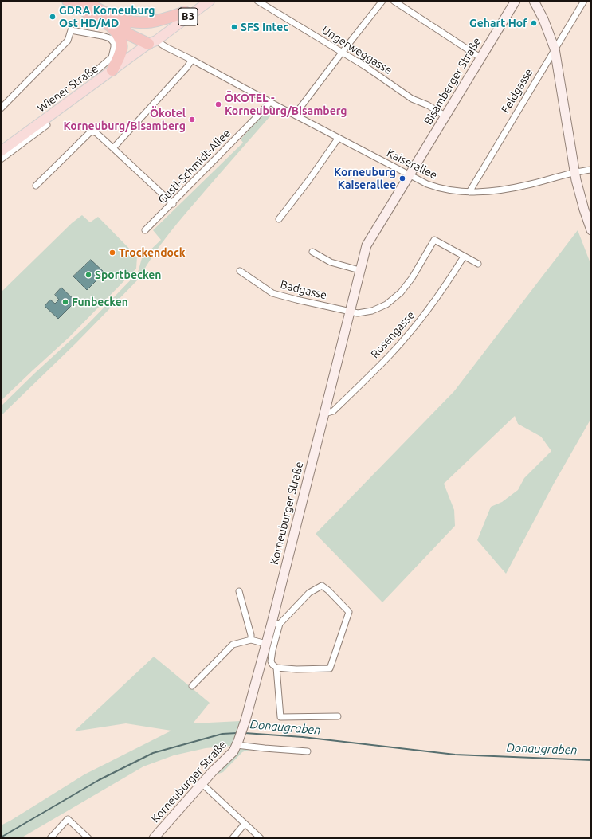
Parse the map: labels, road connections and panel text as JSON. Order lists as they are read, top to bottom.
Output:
{
  "streets": {
    "main road": ["B3", "Wiener Straße"],
    "street": [
      "Ungerweggasse",
      "Bisamberger Straße",
      "Feldgasse",
      "Kaiserallee",
      "Gustl-Schmidt-Allee",
      "Badgasse",
      "Rosengasse",
      "Korneuburger Straße"
    ]
  },
  "crossings": [
    ["Ungerweggasse", "Bisamberger Straße"],
    ["Bisamberger Straße", "Kaiserallee"],
    ["Bisamberger Straße", "Korneuburger Straße"],
    ["Wiener Straße", "Kaiserallee"],
    ["Feldgasse", "Kaiserallee"],
    ["Kaiserallee", "Gustl-Schmidt-Allee"],
    ["Kaiserallee", "Korneuburger Straße"],
    ["Badgasse", "Rosengasse"],
    ["Badgasse", "Korneuburger Straße"],
    ["Rosengasse", "Korneuburger Straße"]
  ],
  "water": ["Donaugraben"],
  "places": [
    "GDRA Korneuburg Ost HD/MD",
    "Gehart Hof",
    "SFS Intec",
    "ÖKOTEL - Korneuburg/Bisamberg",
    "Ökotel Korneuburg/Bisamberg",
    "Korneuburg Kaiserallee",
    "Trockendock",
    "Sportbecken",
    "Funbecken"
  ]
}
